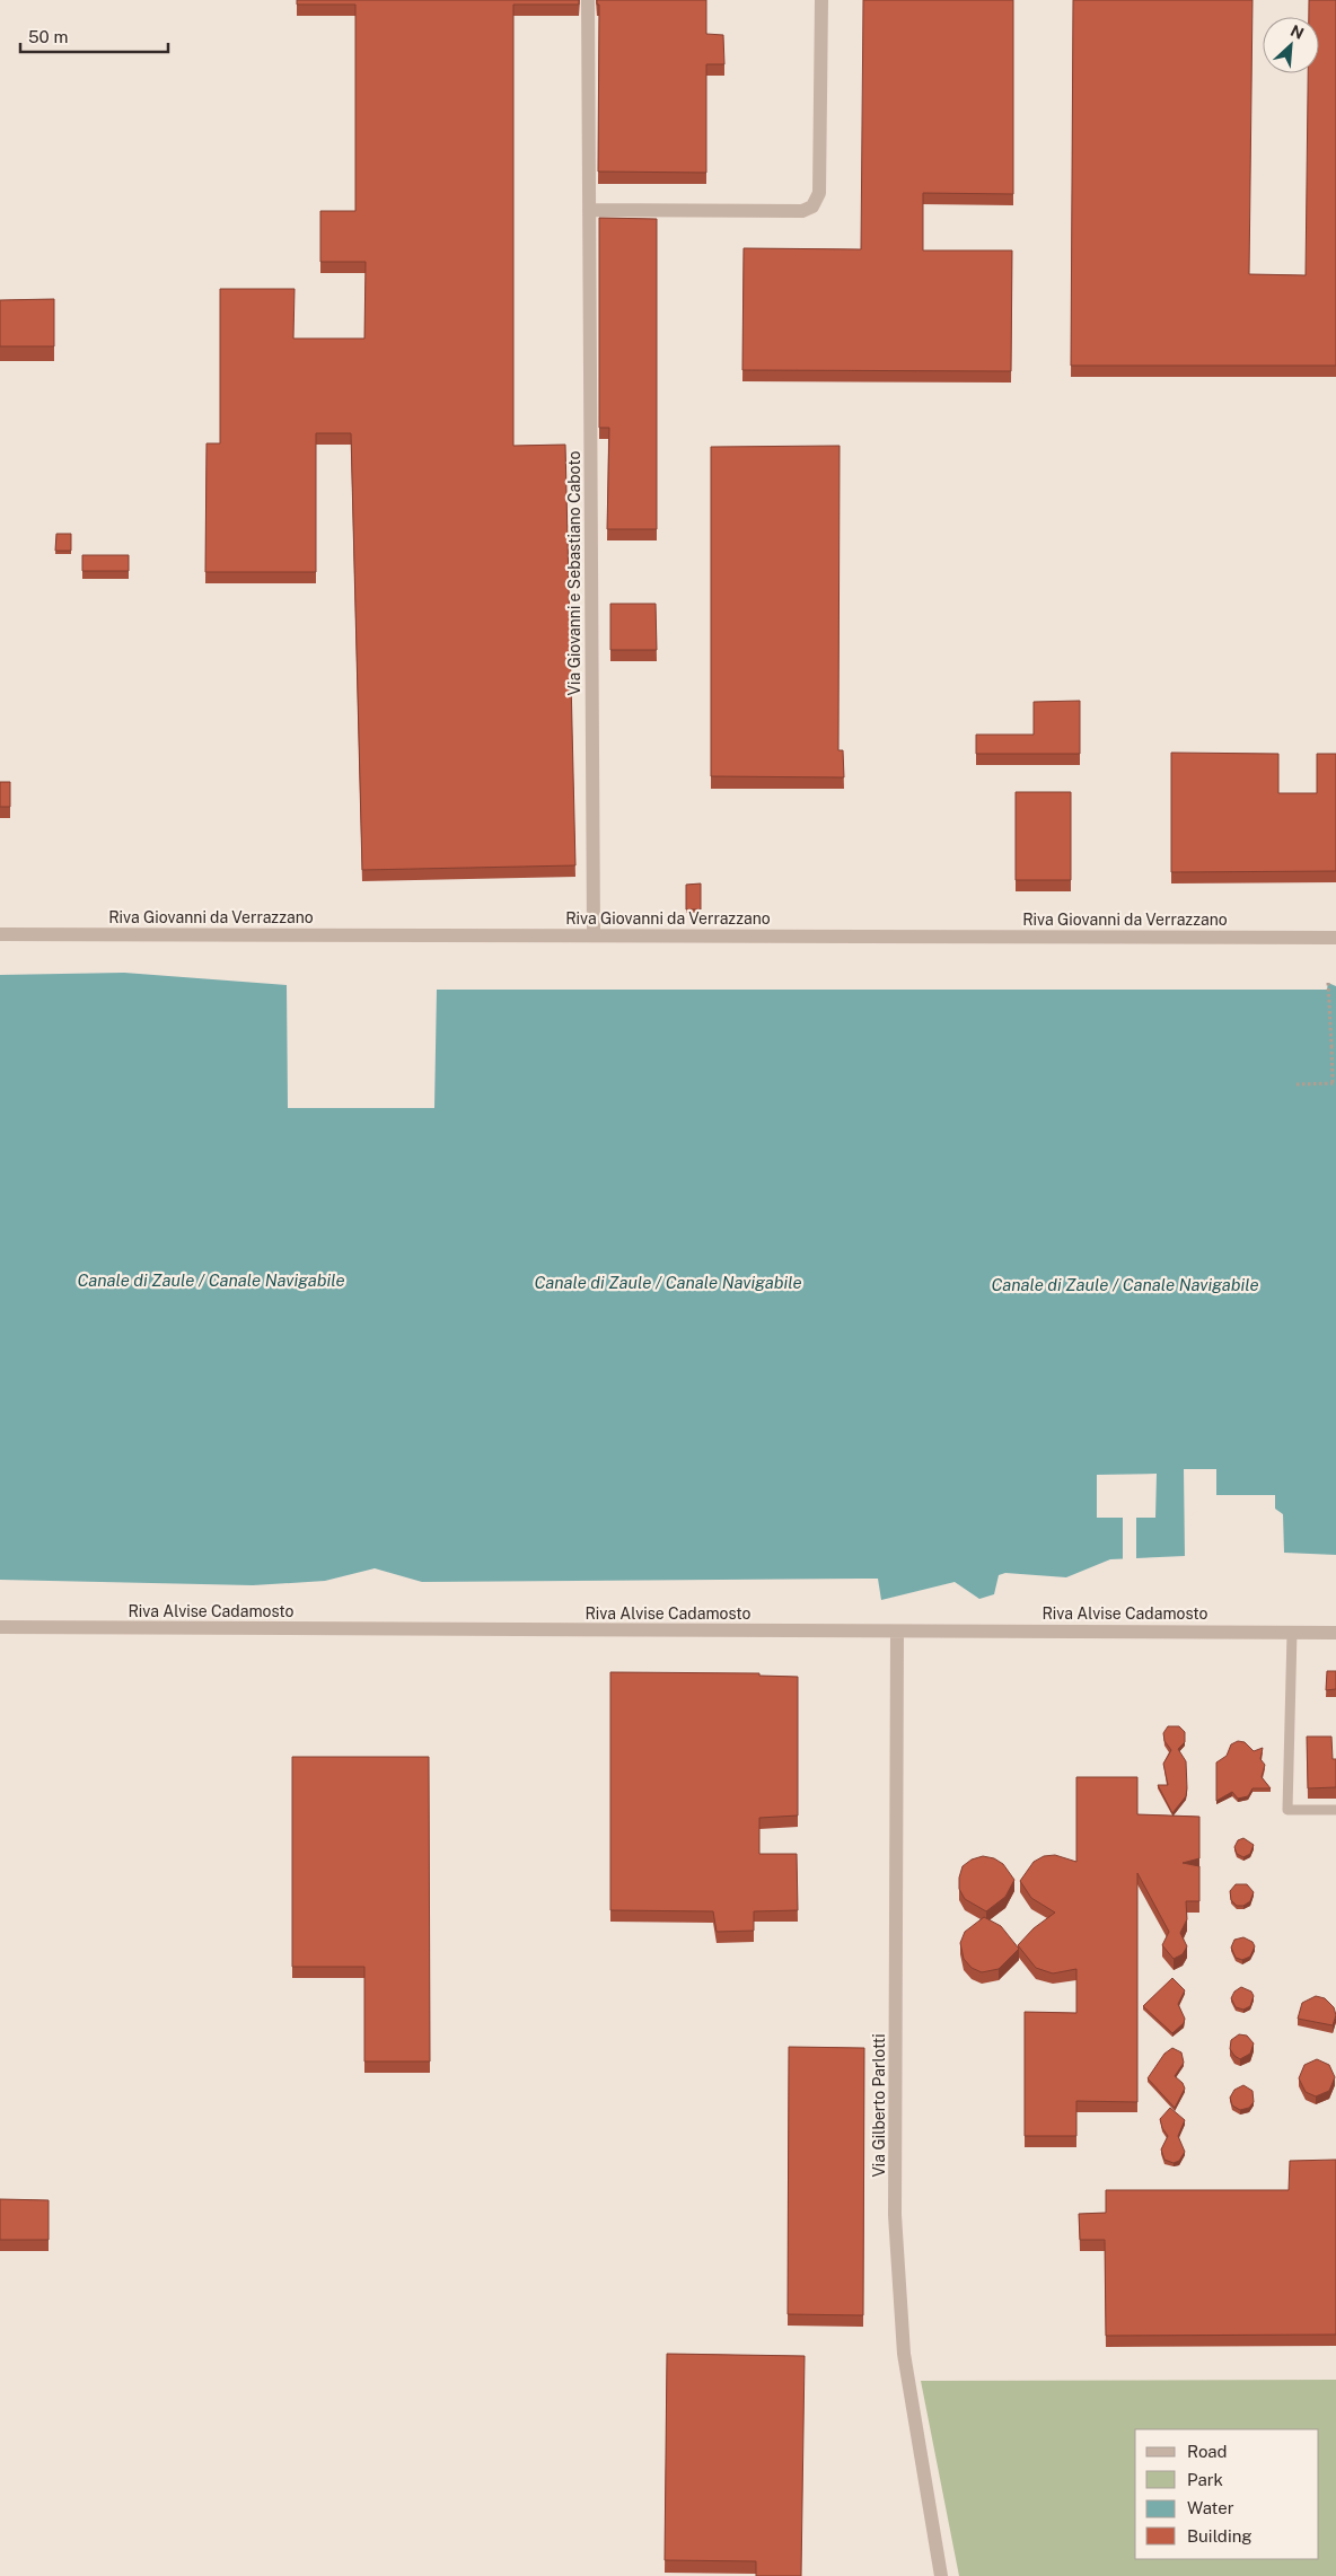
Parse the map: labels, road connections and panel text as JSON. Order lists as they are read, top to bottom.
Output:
{
  "streets": {
    "street": [
      "Via Giovanni e Sebastiano Caboto",
      "Riva Giovanni da Verrazzano",
      "Riva Alvise Cadamosto",
      "Via Gilberto Parlotti"
    ]
  },
  "crossings": [
    ["Via Giovanni e Sebastiano Caboto", "Riva Giovanni da Verrazzano"],
    ["Riva Alvise Cadamosto", "Via Gilberto Parlotti"]
  ],
  "water": ["Canale di Zaule / Canale Navigabile"],
  "legend": [
    "Road",
    "Park",
    "Water",
    "Building"
  ],
  "scale_bar": "50 m",
  "north": "top right"
}
